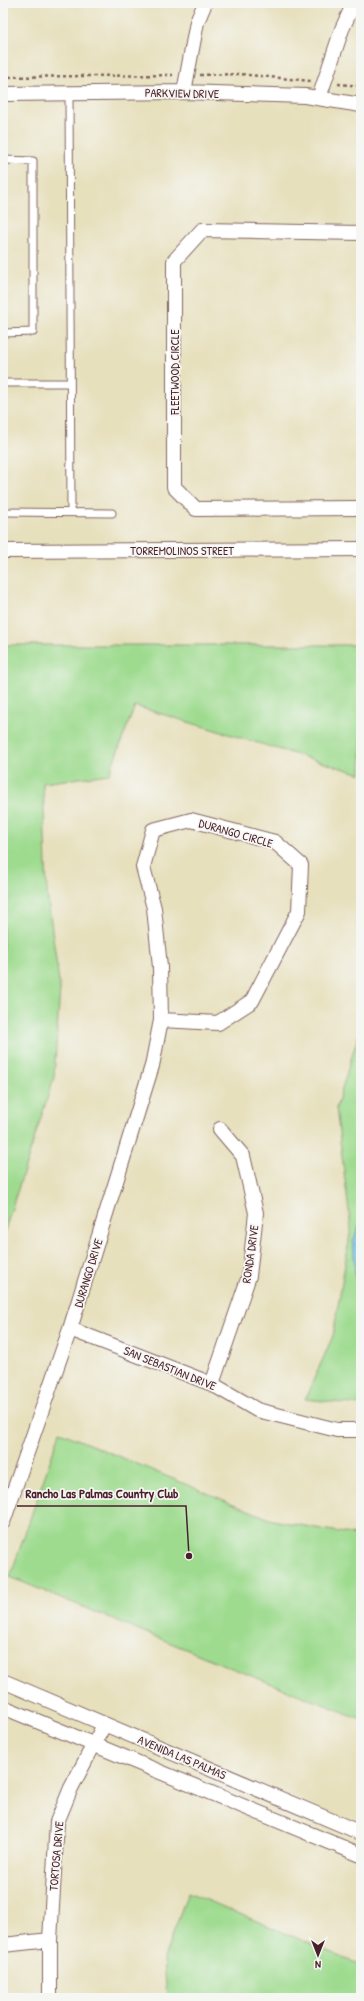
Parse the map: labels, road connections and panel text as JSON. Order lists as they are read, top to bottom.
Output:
{
  "streets": {
    "street": [
      "PARKVIEW DRIVE",
      "FLEETWOOD CIRCLE",
      "TORREMOLINOS STREET",
      "DURANGO CIRCLE",
      "RONDA DRIVE",
      "DURANGO DRIVE",
      "SAN SEBASTIAN DRIVE",
      "AVENIDA LAS PALMAS",
      "TORTOSA DRIVE"
    ]
  },
  "crossings": [
    ["DURANGO CIRCLE", "DURANGO DRIVE"],
    ["RONDA DRIVE", "SAN SEBASTIAN DRIVE"],
    ["DURANGO DRIVE", "SAN SEBASTIAN DRIVE"],
    ["AVENIDA LAS PALMAS", "TORTOSA DRIVE"]
  ],
  "places": ["Rancho Las Palmas Country Club"],
  "north": "bottom"
}
